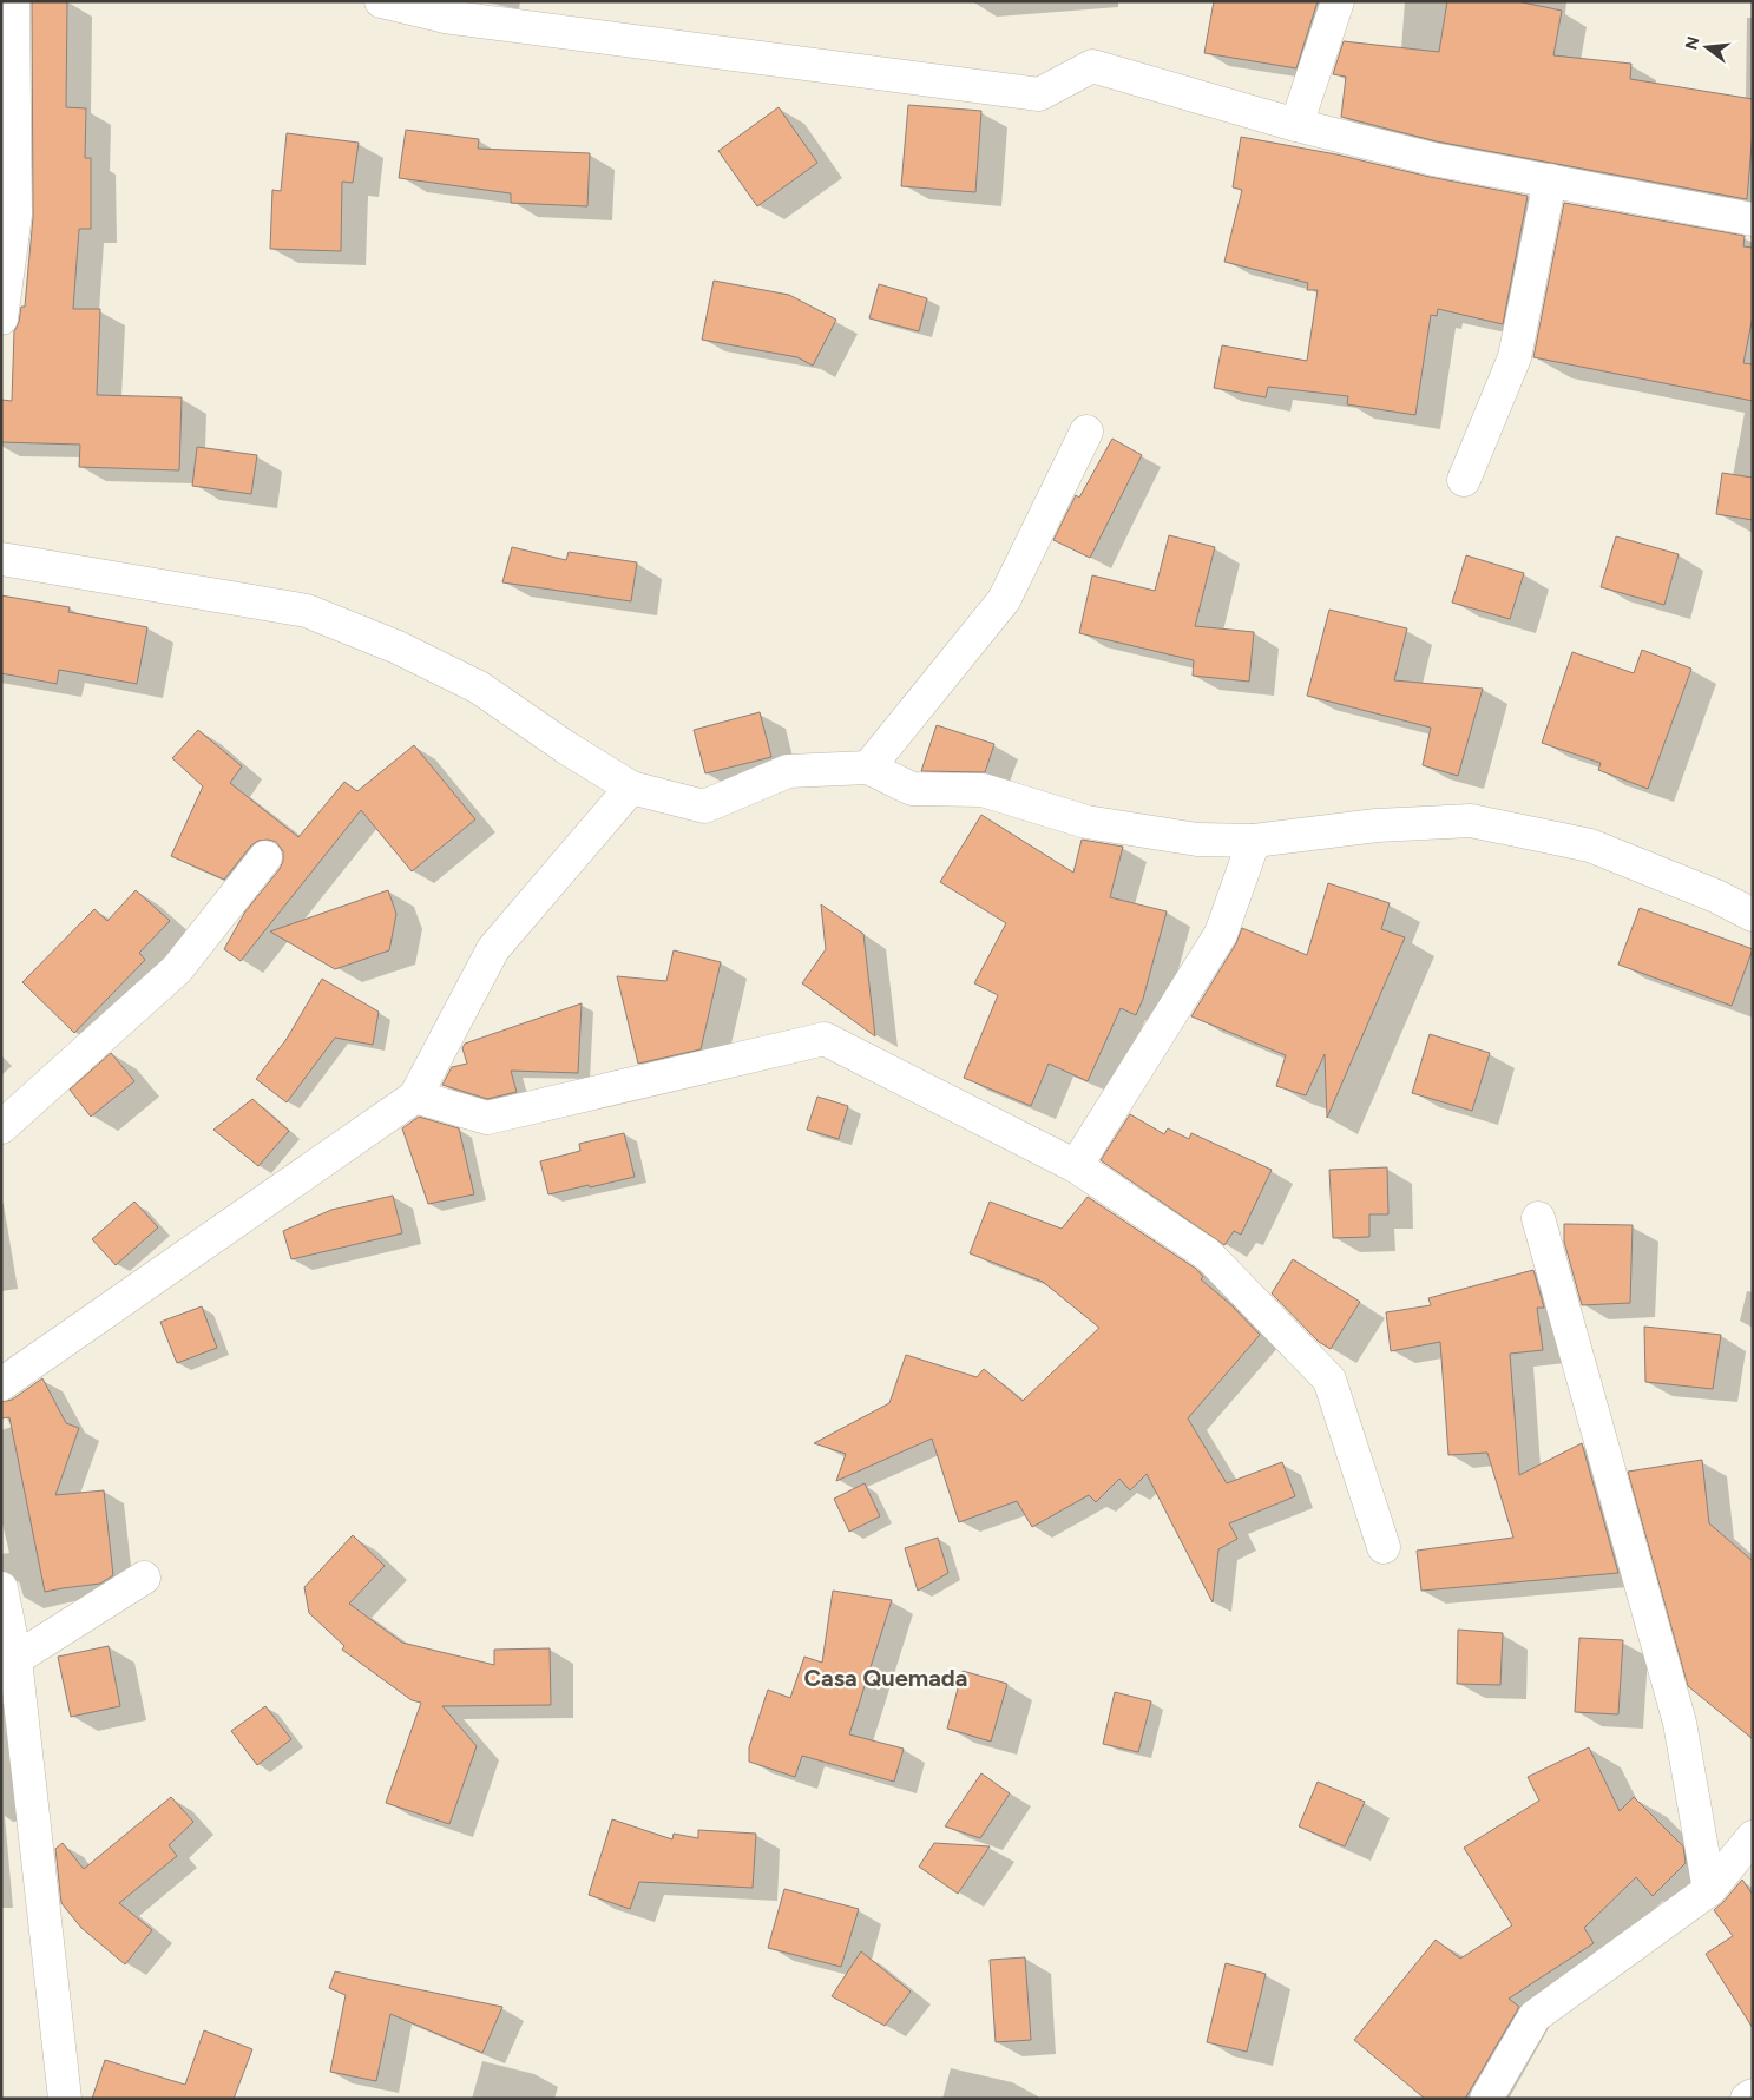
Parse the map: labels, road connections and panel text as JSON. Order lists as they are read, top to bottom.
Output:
{
  "districts": ["Casa Quemada"],
  "north": "left"
}
